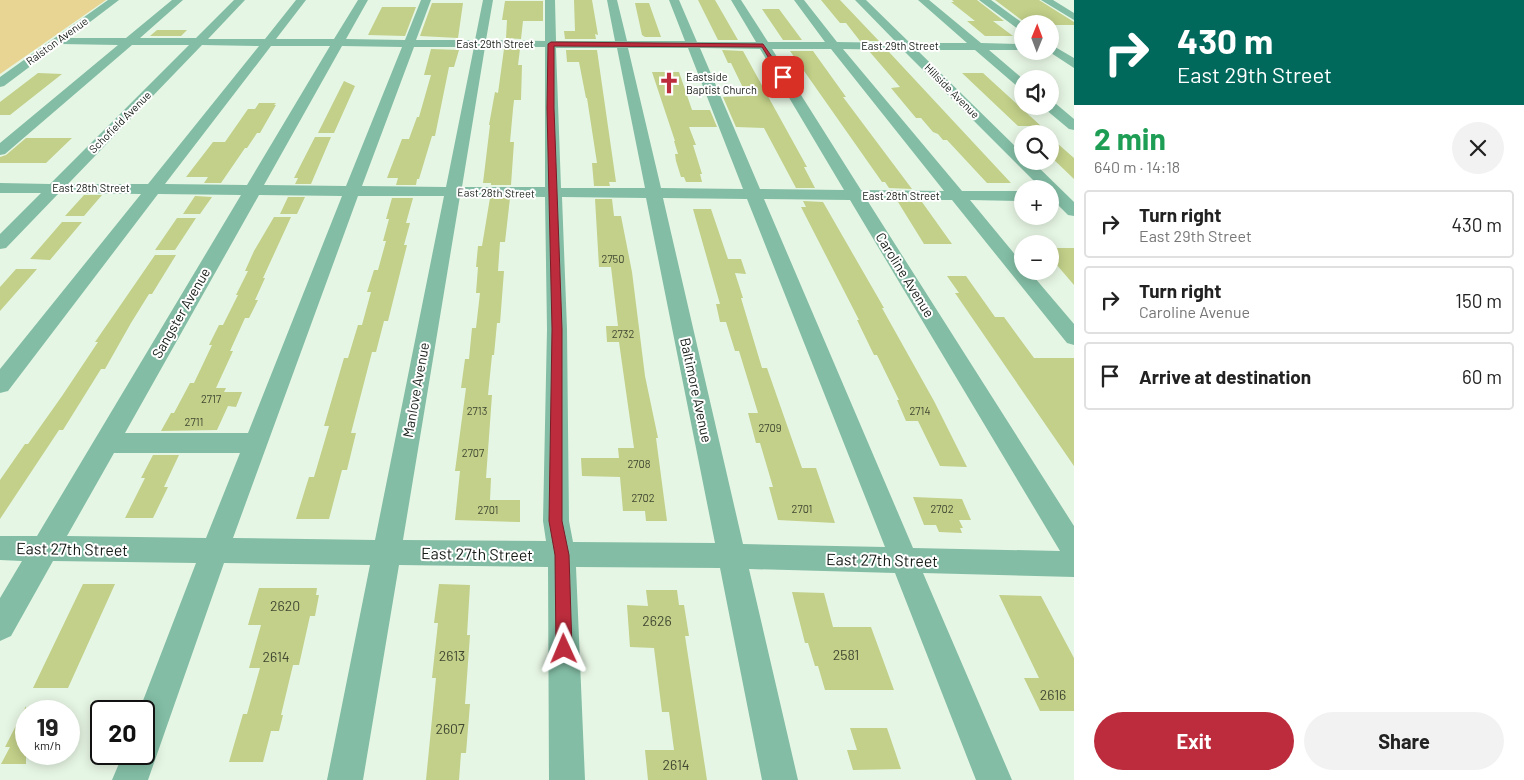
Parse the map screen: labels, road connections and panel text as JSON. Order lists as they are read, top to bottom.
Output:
{
  "streets": {
    "street": [
      "Ralston Avenue",
      "East 29th Street",
      "Hillside Avenue",
      "Schofield Avenue",
      "East 28th Street",
      "Caroline Avenue",
      "Sangster Avenue",
      "Manlove Avenue",
      "Baltimore Avenue",
      "East 27th Street"
    ]
  },
  "crossings": [
    ["Ralston Avenue", "East 29th Street"],
    ["East 29th Street", "Hillside Avenue"],
    ["East 29th Street", "Schofield Avenue"],
    ["East 29th Street", "Caroline Avenue"],
    ["East 29th Street", "Sangster Avenue"],
    ["East 29th Street", "Manlove Avenue"],
    ["East 29th Street", "Baltimore Avenue"],
    ["Schofield Avenue", "East 28th Street"],
    ["East 28th Street", "Caroline Avenue"],
    ["East 28th Street", "Sangster Avenue"],
    ["East 28th Street", "Manlove Avenue"],
    ["East 28th Street", "Baltimore Avenue"],
    ["Sangster Avenue", "East 27th Street"],
    ["Manlove Avenue", "East 27th Street"],
    ["Baltimore Avenue", "East 27th Street"]
  ],
  "places": {
    "church": ["Eastside Baptist Church"]
  },
  "house_numbers": [
    "2750",
    "2732",
    "2717",
    "2713",
    "2714",
    "2711",
    "2709",
    "2707",
    "2708",
    "2702",
    "2701",
    "2702",
    "2701",
    "2620",
    "2626",
    "2581",
    "2613",
    "2614",
    "2616",
    "2607",
    "2614"
  ],
  "north": "top",
  "page": {
    "turn": ["430 m", "East 29th Street"],
    "map_buttons": ["+", "−"],
    "heading": ["2 min", "640 m · 14:18"],
    "list": [
      {
        "name": "Turn right",
        "note": "East 29th Street",
        "value": "430 m"
      },
      {
        "name": "Turn right",
        "note": "Caroline Avenue",
        "value": "150 m"
      },
      {
        "name": "Arrive at destination",
        "value": "60 m"
      }
    ],
    "speed": "19 km/h",
    "limit": "20",
    "buttons": ["Exit", "Share"]
  }
}
